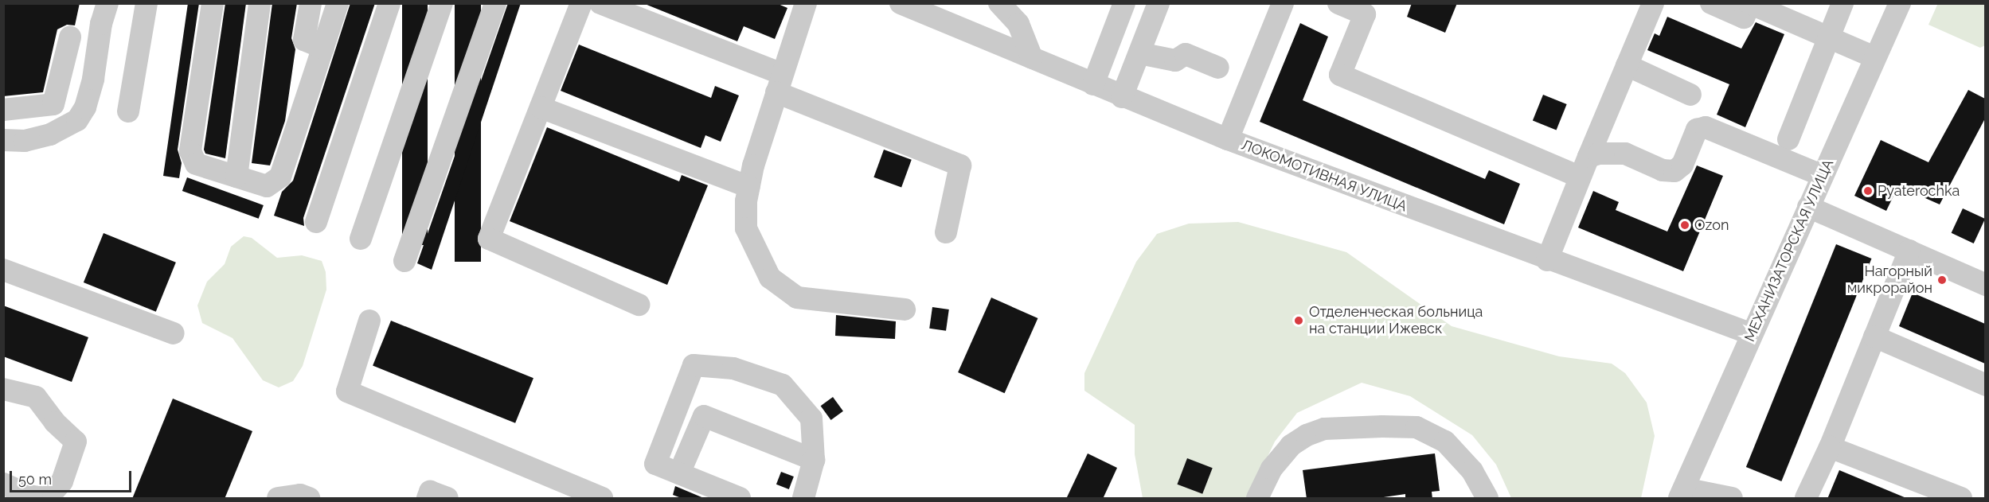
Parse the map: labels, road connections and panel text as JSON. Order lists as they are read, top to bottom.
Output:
{
  "streets": {
    "street": ["ЛОКОМОТИВНАЯ УЛИЦА", "МЕХАНИЗАТОРСКАЯ УЛИЦА"]
  },
  "crossings": [
    ["ЛОКОМОТИВНАЯ УЛИЦА", "МЕХАНИЗАТОРСКАЯ УЛИЦА"]
  ],
  "places": [
    "Pyaterochka",
    "Ozon",
    "Нагорный микрорайон",
    "Отделенческая больница на станции Ижевск"
  ],
  "scale_bar": "50 m"
}
